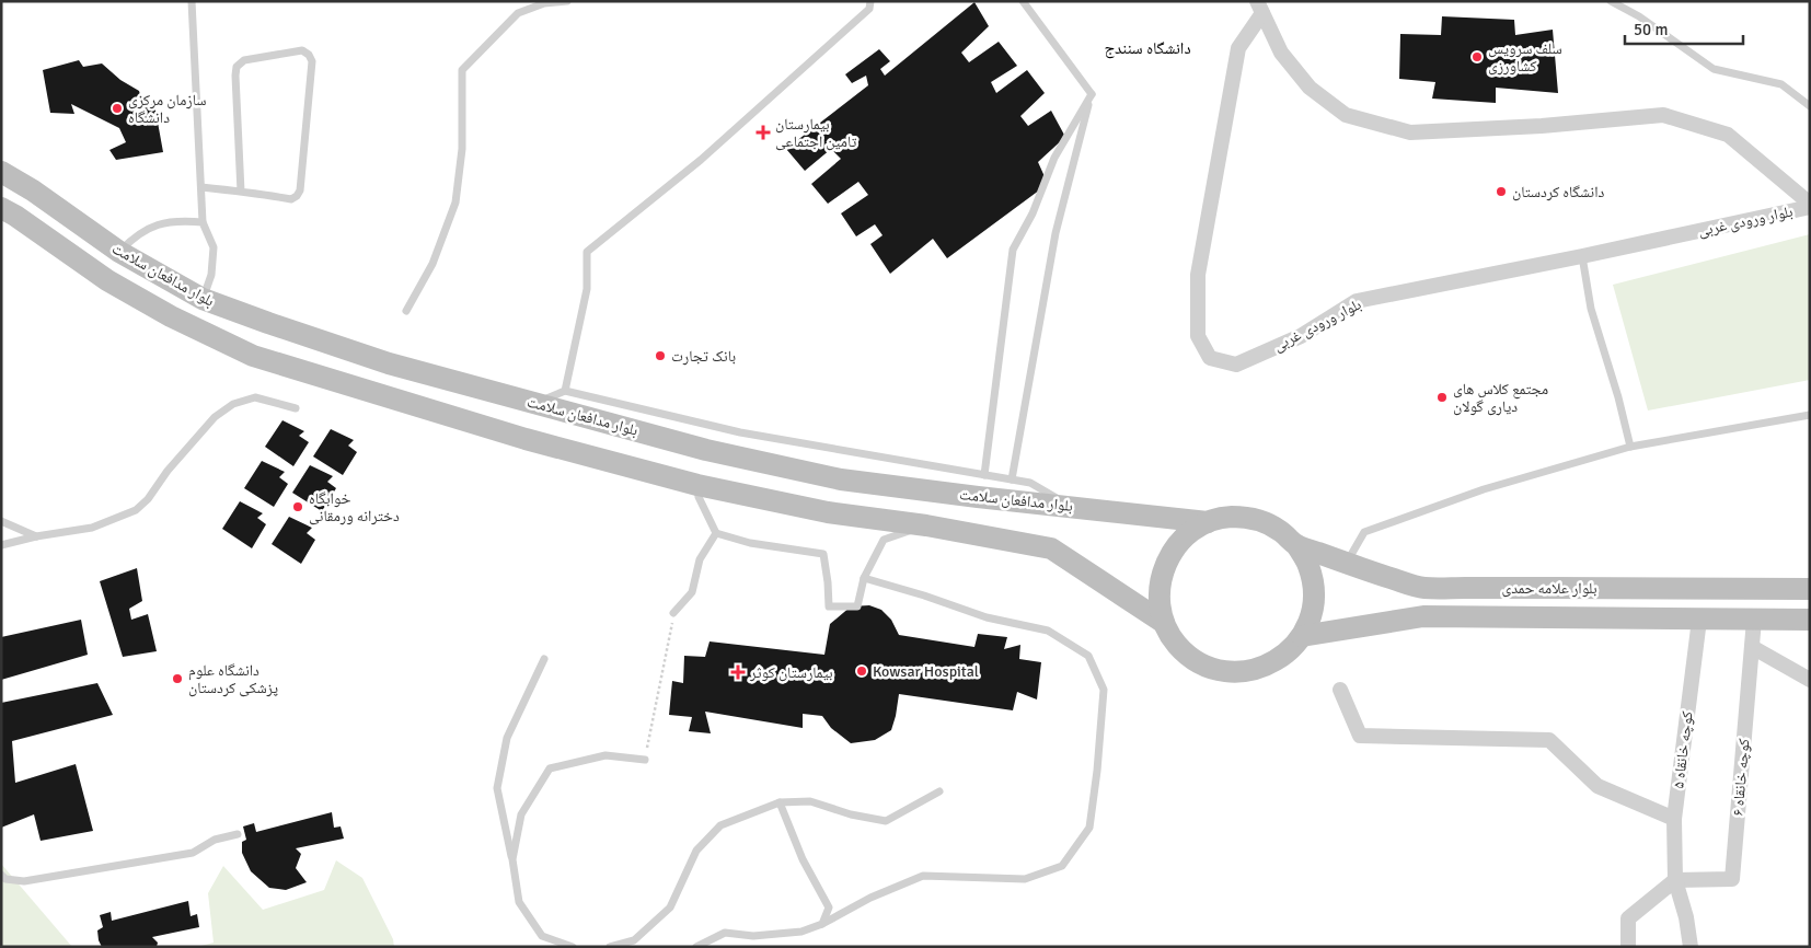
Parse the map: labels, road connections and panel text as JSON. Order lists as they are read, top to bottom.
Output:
{
  "streets": {
    "main road": ["بلوار مدافعان سلامت", "بلوار علامه حمدی"],
    "street": ["بلوار ورودی غربی", "کوچه خانقاه ۵", "کوچه خانقاه ۶"]
  },
  "crossings": [
    ["بلوار مدافعان سلامت", "بلوار علامه حمدی"],
    ["بلوار علامه حمدی", "کوچه خانقاه ۵"],
    ["بلوار علامه حمدی", "کوچه خانقاه ۶"],
    ["کوچه خانقاه ۵", "کوچه خانقاه ۶"]
  ],
  "districts": ["دانشگاه سنندج"],
  "places": {
    "other": [
      "سلف سرویس کشاورزی",
      "سازمان مرکزی دانشگاه",
      "دانشگاه کردستان",
      "بانک تجارت",
      "مجتمع کلاس های دیاری گولان",
      "خوابگاه دخترانه ورمقانی",
      "Kowsar Hospital",
      "دانشگاه علوم پزشکی کردستان"
    ],
    "health": ["بیمارستان تامین اجتماعی", "بیمارستان کوثر"]
  },
  "scale_bar": "50 m"
}
